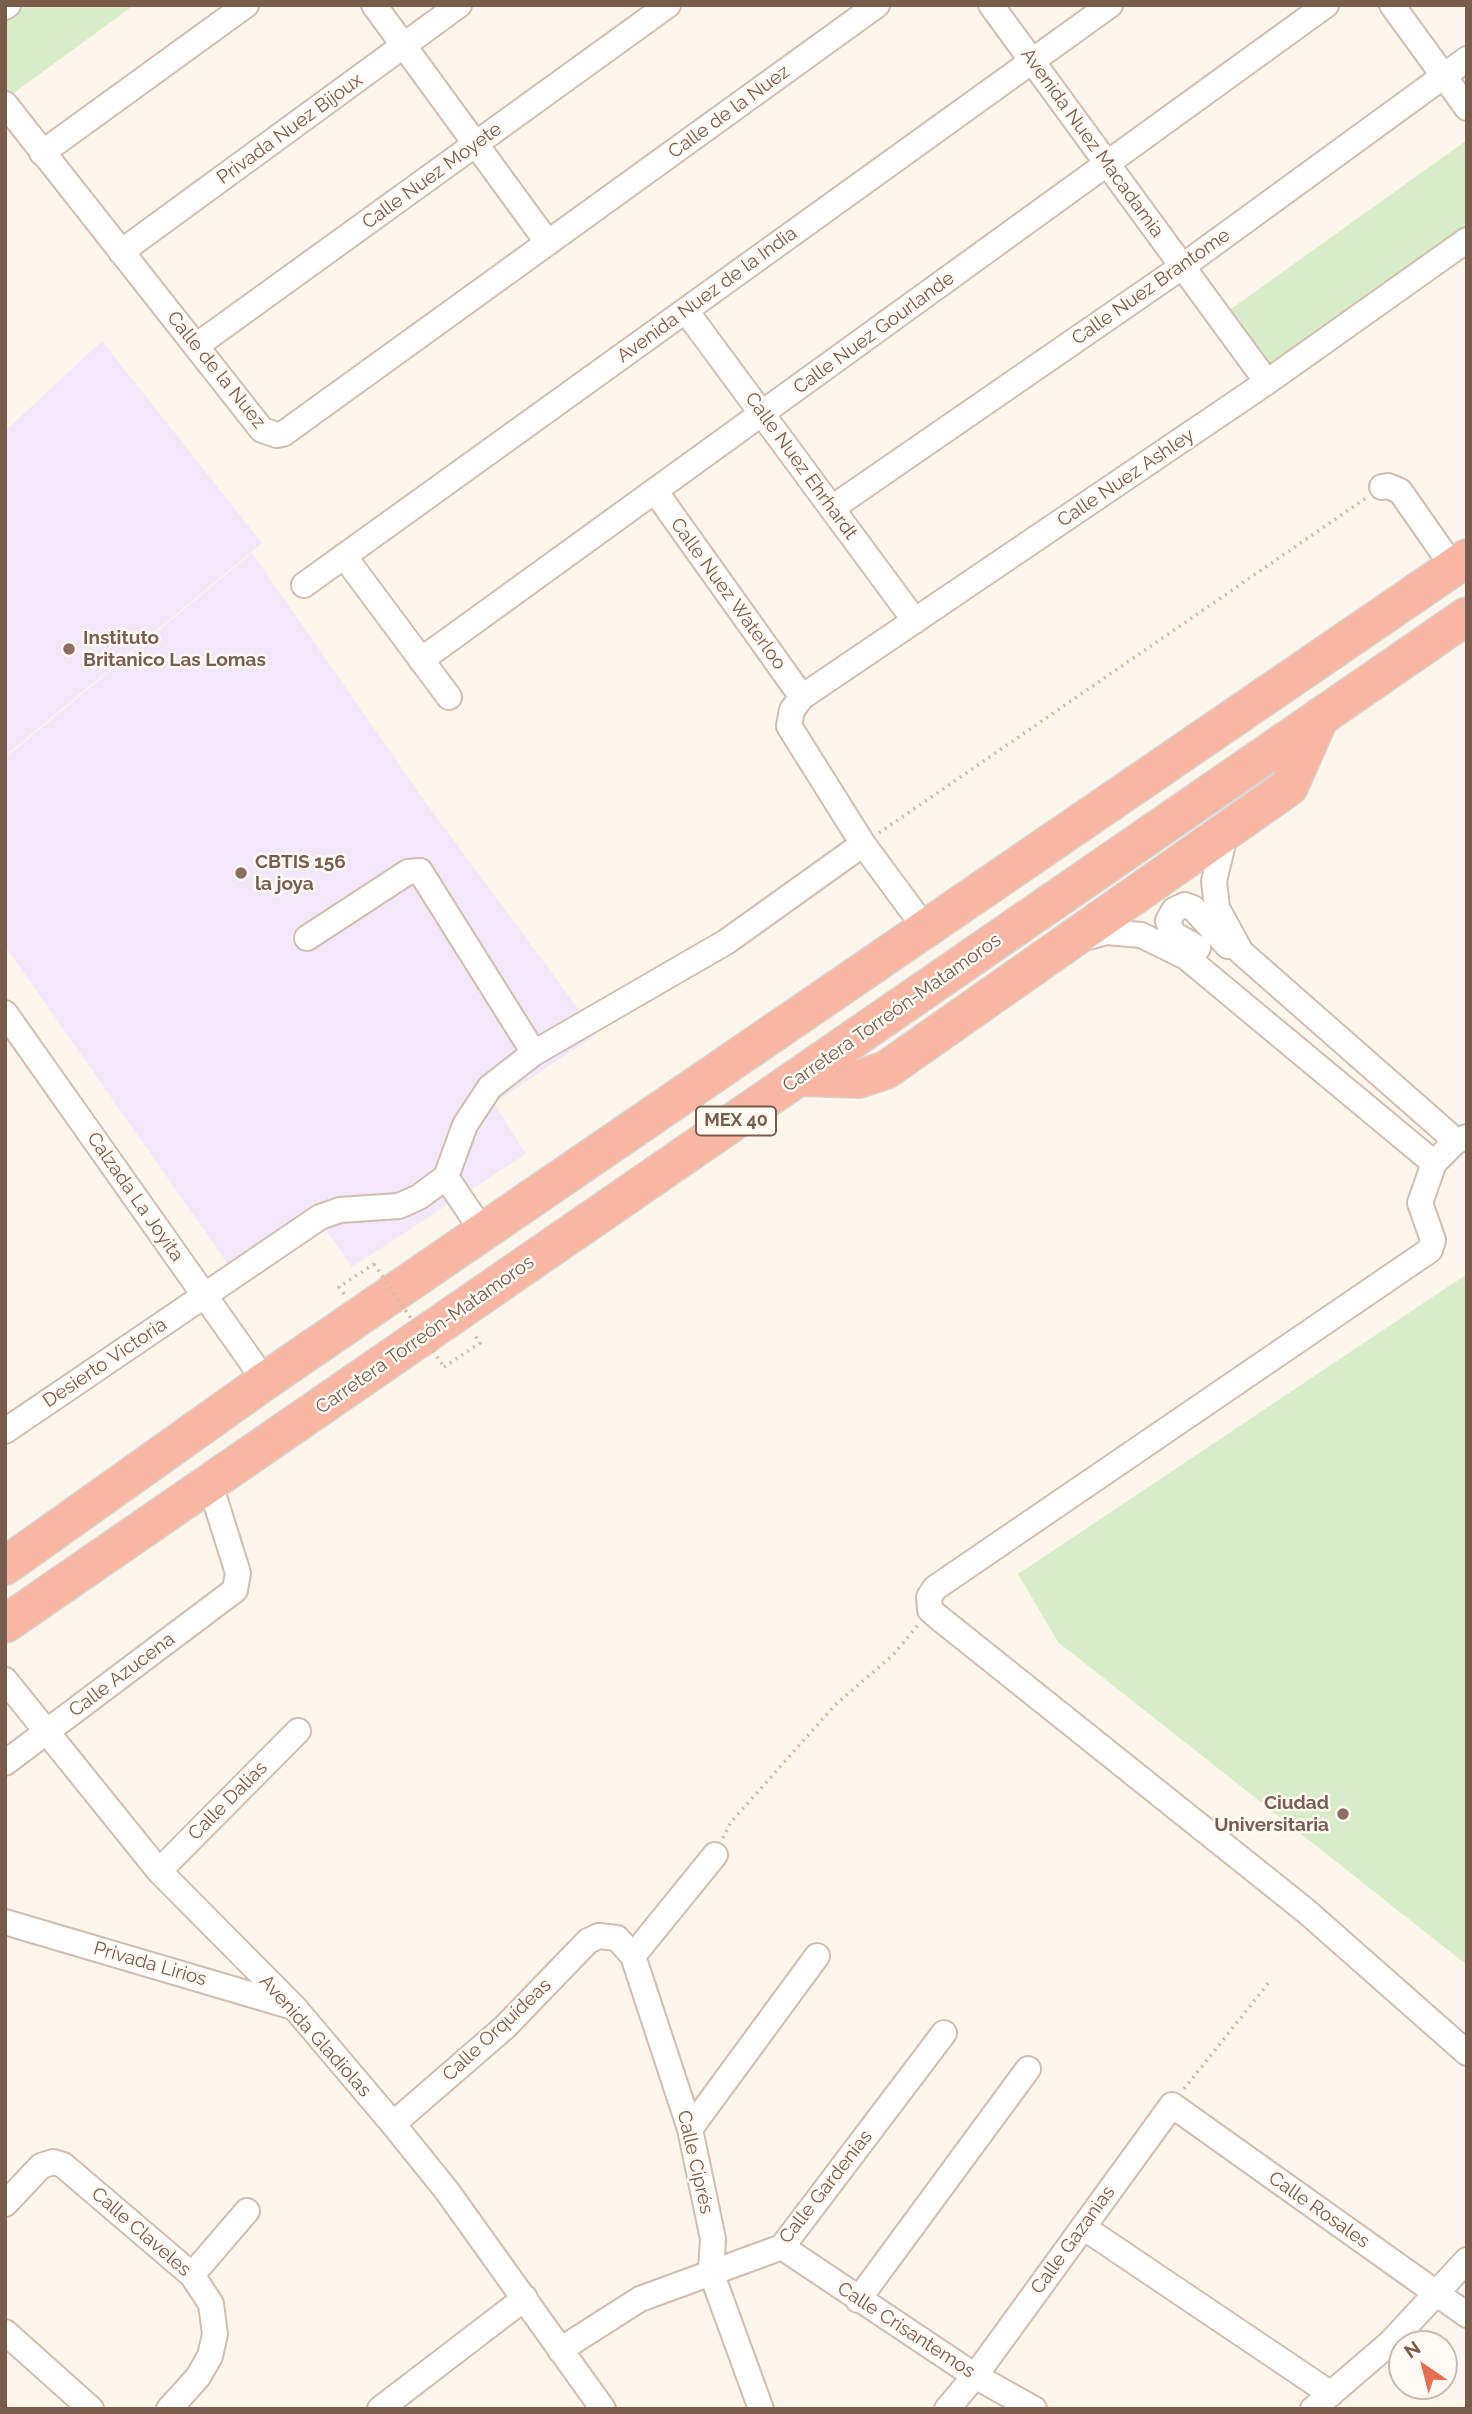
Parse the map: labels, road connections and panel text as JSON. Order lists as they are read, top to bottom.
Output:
{
  "streets": {
    "highway": ["Carretera Torreón-Matamoros", "MEX 40"],
    "street": [
      "Calle de la Nuez",
      "Privada Nuez Bijoux",
      "Avenida Nuez Macadamia",
      "Calle Nuez Moyete",
      "Calle Nuez Brantome",
      "Avenida Nuez de la India",
      "Calle Nuez Gourlande",
      "Calle Nuez Ehrhardt",
      "Calle Nuez Ashley",
      "Calle Nuez Waterloo",
      "Calzada La Joyita",
      "Desierto Victoria",
      "Calle Azucena",
      "Calle Dalias",
      "Privada Lirios",
      "Calle Orquídeas",
      "Avenida Gladiolas",
      "Calle Ciprés",
      "Calle Gardenias",
      "Calle Rosales",
      "Calle Claveles",
      "Calle Gazanias",
      "Calle Crisantemos"
    ]
  },
  "crossings": [
    ["Calle de la Nuez", "Privada Nuez Bijoux"],
    ["Calle de la Nuez", "Calle Nuez Moyete"],
    ["Avenida Nuez Macadamia", "Calle Nuez Brantome"],
    ["Avenida Nuez Macadamia", "Avenida Nuez de la India"],
    ["Avenida Nuez Macadamia", "Calle Nuez Gourlande"],
    ["Avenida Nuez Macadamia", "Calle Nuez Ashley"],
    ["Calle Nuez Brantome", "Calle Nuez Ehrhardt"],
    ["Avenida Nuez de la India", "Calle Nuez Ehrhardt"],
    ["Calle Nuez Gourlande", "Calle Nuez Ehrhardt"],
    ["Calle Nuez Gourlande", "Calle Nuez Waterloo"],
    ["Calle Nuez Ehrhardt", "Calle Nuez Ashley"],
    ["Calle Nuez Ashley", "Calle Nuez Waterloo"],
    ["Calle Nuez Waterloo", "MEX 40"],
    ["Carretera Torreón-Matamoros", "Calle Azucena"],
    ["MEX 40", "Calzada La Joyita"],
    ["Calzada La Joyita", "Desierto Victoria"],
    ["Calle Azucena", "Avenida Gladiolas"],
    ["Calle Dalias", "Avenida Gladiolas"],
    ["Privada Lirios", "Avenida Gladiolas"],
    ["Calle Orquídeas", "Avenida Gladiolas"],
    ["Calle Orquídeas", "Calle Ciprés"],
    ["Avenida Gladiolas", "Calle Gardenias"],
    ["Calle Ciprés", "Calle Gardenias"],
    ["Calle Gardenias", "Calle Crisantemos"],
    ["Calle Rosales", "Calle Gazanias"],
    ["Calle Gazanias", "Calle Crisantemos"]
  ],
  "places": ["Instituto Britanico Las Lomas", "CBTIS 156 la joya", "Ciudad Universitaria"],
  "north": "top left"
}
